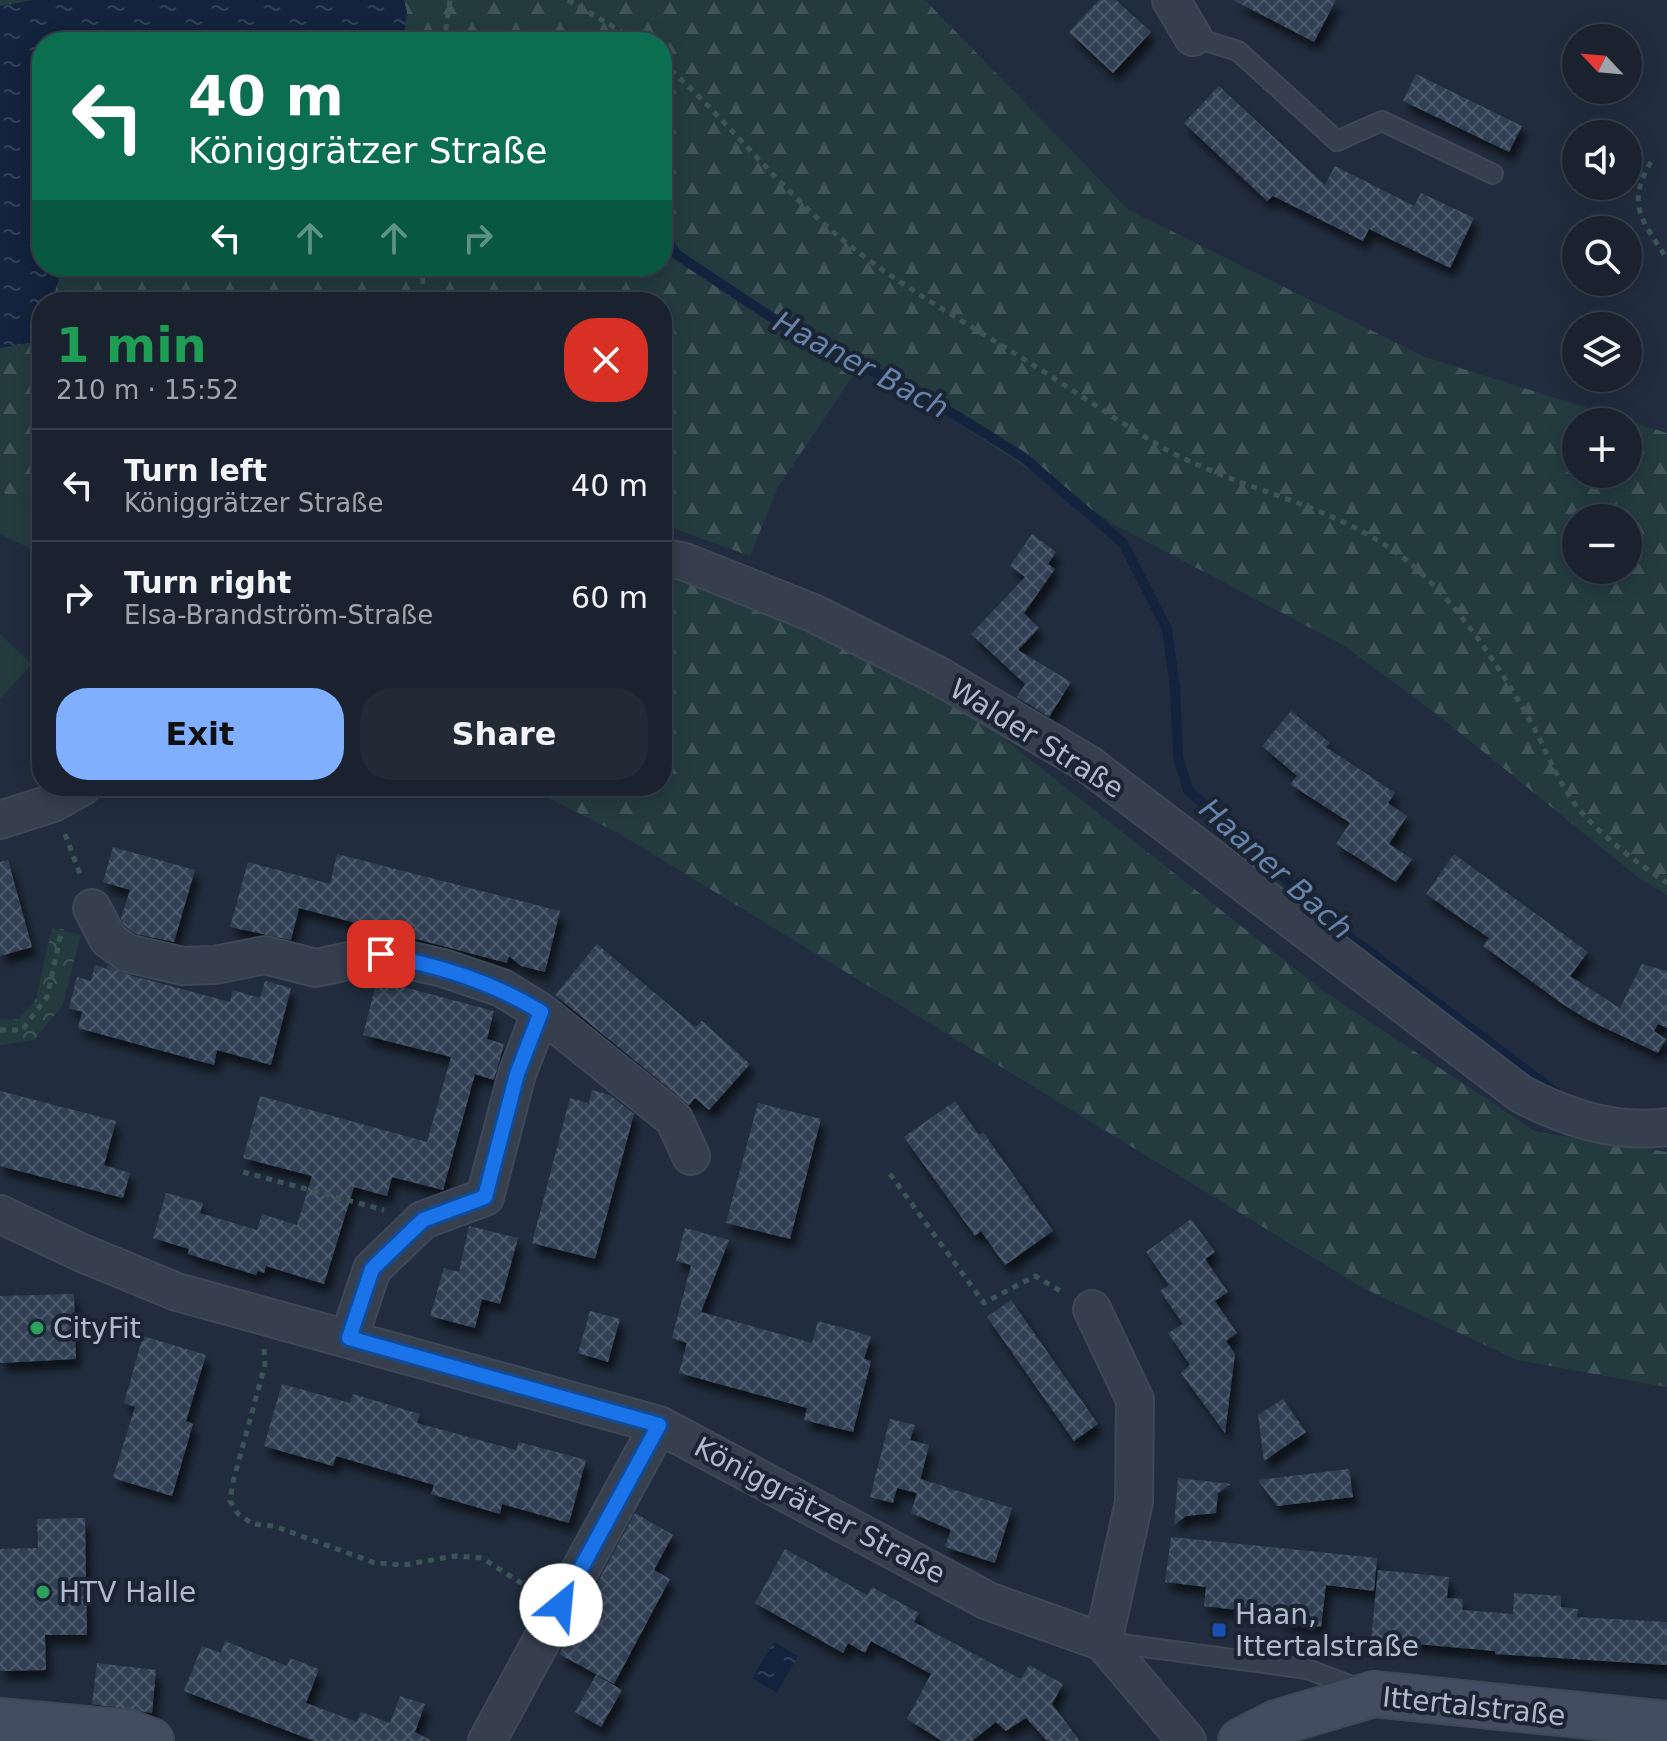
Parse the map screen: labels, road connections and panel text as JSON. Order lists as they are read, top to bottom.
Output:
{
  "streets": {
    "main road": ["Ittertalstraße"],
    "street": ["Walder Straße", "Königgrätzer Straße"]
  },
  "water": ["Haaner Bach"],
  "places": {
    "other": ["CityFit", "HTV Halle"],
    "transit": ["Haan, Ittertalstraße"]
  },
  "north": "top left",
  "page": {
    "map_buttons": ["+", "−"],
    "turn": ["40 m", "Königgrätzer Straße"],
    "heading": ["1 min", "210 m · 15:52"],
    "list": [
      {
        "name": "Turn left",
        "note": "Königgrätzer Straße",
        "value": "40 m"
      },
      {
        "name": "Turn right",
        "note": "Elsa-Brandström-Straße",
        "value": "60 m"
      }
    ],
    "buttons": ["Exit", "Share"]
  }
}
